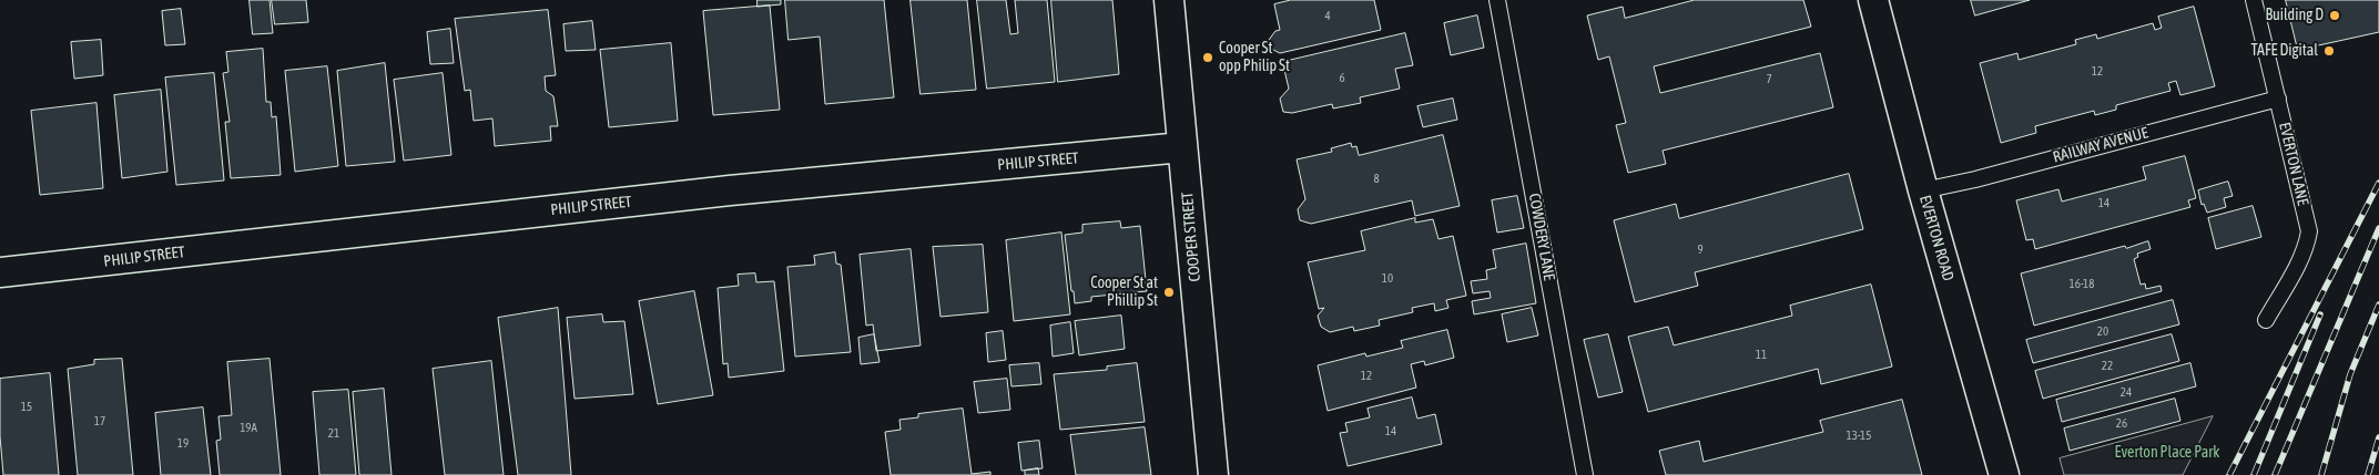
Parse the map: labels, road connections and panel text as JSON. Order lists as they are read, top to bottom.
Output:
{
  "streets": {
    "street": ["PHILIP STREET", "COOPER STREET", "EVERTON ROAD"],
    "lane": ["RAILWAY AVENUE", "EVERTON LANE", "COWDERY LANE"]
  },
  "crossings": [
    ["RAILWAY AVENUE", "EVERTON LANE"],
    ["RAILWAY AVENUE", "EVERTON ROAD"],
    ["PHILIP STREET", "COOPER STREET"]
  ],
  "parks": ["Everton Place Park"],
  "places": [
    "Building D",
    "TAFE Digital",
    "Cooper St opp Philip St",
    "Cooper St at Phillip St"
  ],
  "house_numbers": [
    "4",
    "12",
    "6",
    "7",
    "8",
    "14",
    "9",
    "10",
    "16-18",
    "20",
    "11",
    "22",
    "12",
    "24",
    "15",
    "17",
    "26",
    "19A",
    "14",
    "21",
    "13-15",
    "19"
  ]
}
